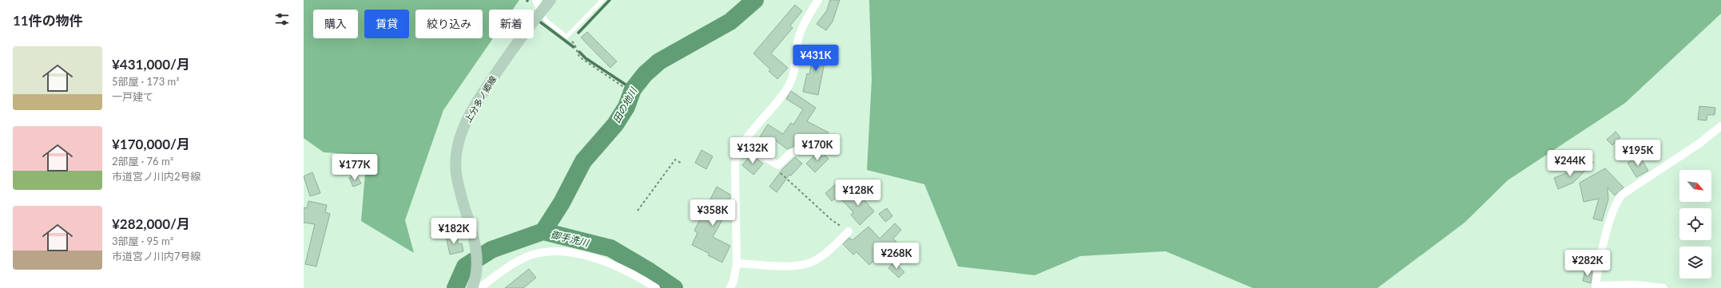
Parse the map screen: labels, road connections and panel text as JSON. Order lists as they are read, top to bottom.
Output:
{
  "streets": {
    "main road": ["上分多ノ郷線"]
  },
  "water": ["田の地川", "御手洗川"],
  "north": "bottom right",
  "page": {
    "heading": "11件の物件",
    "chip": [
      "購入",
      "賃貸",
      "絞り込み",
      "新着"
    ],
    "list": [
      {
        "name": "¥431,000/月",
        "note": "5部屋 · 173 m² · 一戸建て"
      },
      {
        "name": "¥170,000/月",
        "note": "2部屋 · 76 m² · 市道宮ノ川内2号線"
      },
      {
        "name": "¥282,000/月",
        "note": "3部屋 · 95 m² · 市道宮ノ川内7号線"
      }
    ],
    "price": [
      "¥431K",
      "¥170K",
      "¥132K",
      "¥195K",
      "¥244K",
      "¥177K",
      "¥128K",
      "¥358K",
      "¥182K",
      "¥268K",
      "¥282K"
    ]
  }
}
